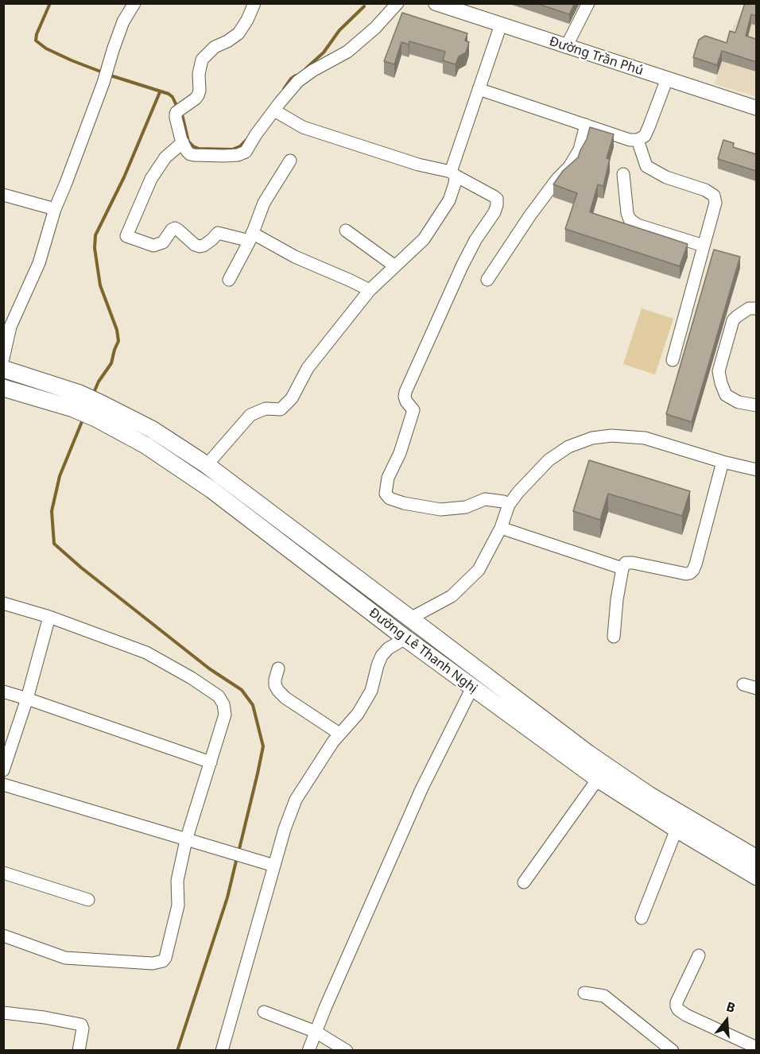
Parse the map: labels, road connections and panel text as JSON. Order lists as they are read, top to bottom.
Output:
{
  "streets": {
    "highway": ["Đường Lê Thanh Nghị"],
    "main road": ["Đường Trần Phú"]
  },
  "north": "top"
}
